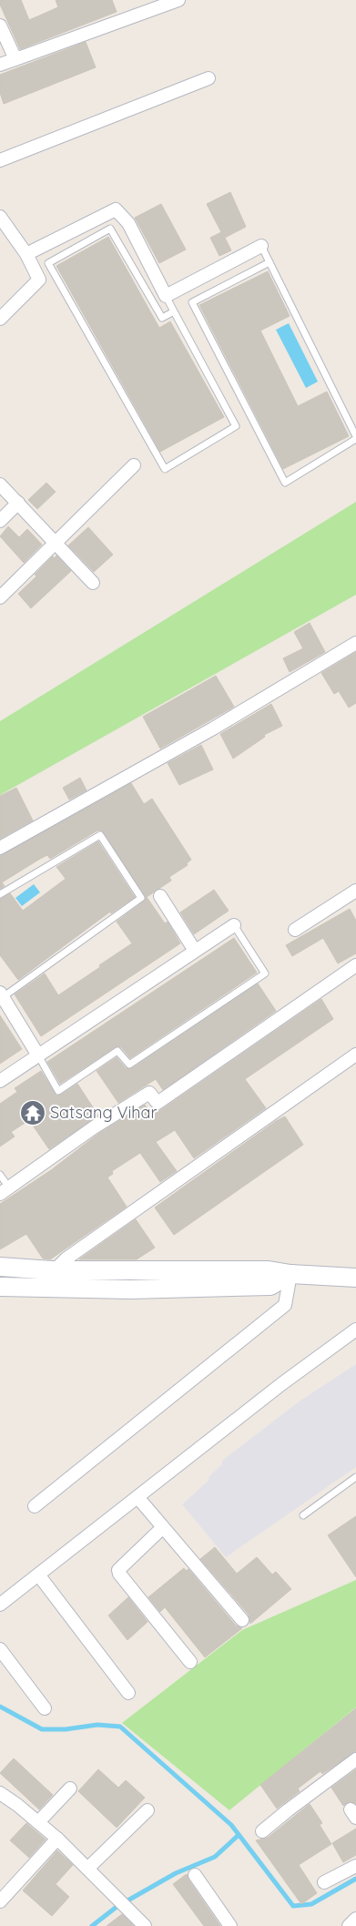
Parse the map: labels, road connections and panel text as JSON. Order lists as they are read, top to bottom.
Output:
{
  "places": {
    "temple": ["Satsang Vihar"]
  }
}
